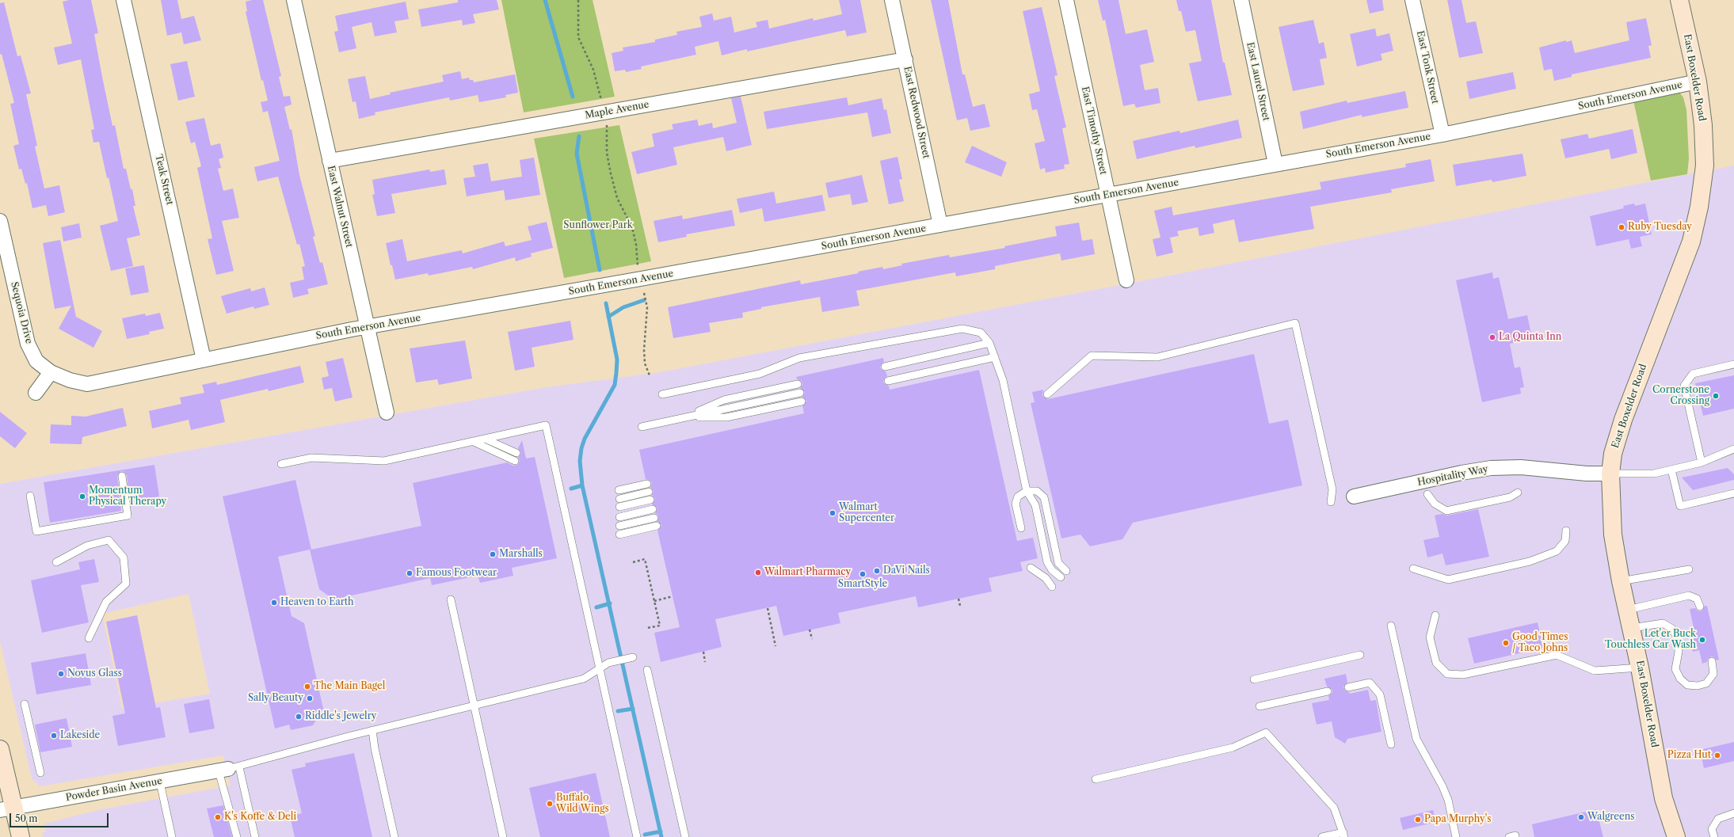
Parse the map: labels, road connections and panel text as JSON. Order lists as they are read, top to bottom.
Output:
{
  "streets": {
    "main road": ["East Boxelder Road"],
    "street": [
      "East Tonk Street",
      "East Laurel Street",
      "South Emerson Avenue",
      "Maple Avenue",
      "East Redwood Street",
      "East Timothy Street",
      "Teak Street",
      "East Walnut Street",
      "Sequoia Drive",
      "Hospitality Way",
      "Powder Basin Avenue"
    ]
  },
  "crossings": [
    ["East Tonk Street", "South Emerson Avenue"],
    ["East Boxelder Road", "South Emerson Avenue"],
    ["East Boxelder Road", "Hospitality Way"],
    ["East Laurel Street", "South Emerson Avenue"],
    ["South Emerson Avenue", "East Redwood Street"],
    ["South Emerson Avenue", "East Timothy Street"],
    ["South Emerson Avenue", "Teak Street"],
    ["South Emerson Avenue", "East Walnut Street"],
    ["South Emerson Avenue", "Sequoia Drive"],
    ["Maple Avenue", "East Redwood Street"],
    ["Maple Avenue", "East Walnut Street"]
  ],
  "parks": ["Sunflower Park"],
  "places": [
    "Ruby Tuesday",
    "La Quinta Inn",
    "Cornerstone Crossing",
    "Momentum Physical Therapy",
    "Walmart Supercenter",
    "Marshalls",
    "DaVi Nails",
    "Walmart Pharmacy",
    "Famous Footwear",
    "SmartStyle",
    "Heaven to Earth",
    "Let'er Buck Touchless Car Wash",
    "Good Times / Taco Johns",
    "Novus Glass",
    "The Main Bagel",
    "Sally Beauty",
    "Riddle's Jewelry",
    "Lakeside",
    "Pizza Hut",
    "Buffalo Wild Wings",
    "K's Koffe & Deli",
    "Walgreens",
    "Papa Murphy's"
  ],
  "scale_bar": "50 m"
}
